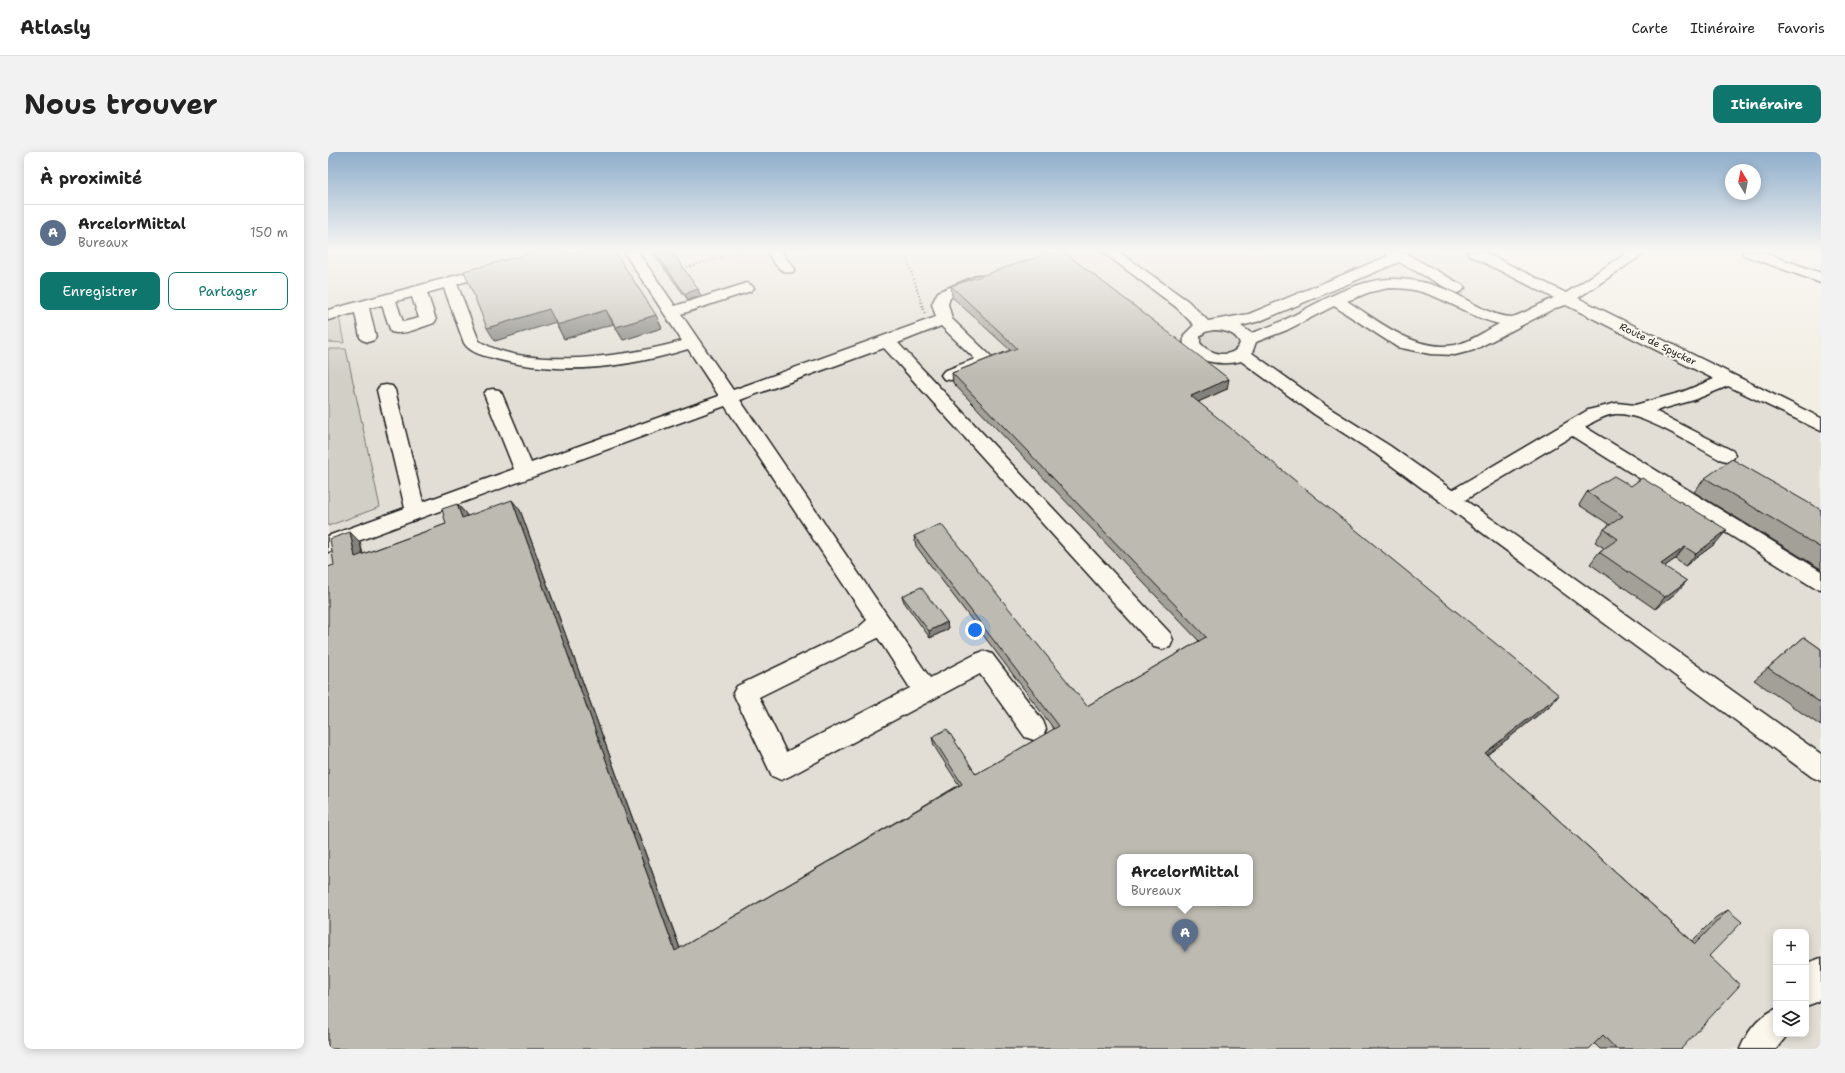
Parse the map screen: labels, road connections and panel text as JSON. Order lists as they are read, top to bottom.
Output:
{
  "streets": {
    "street": ["Route de Spycker"]
  },
  "north": "top",
  "page": {
    "header": "Atlasly",
    "nav": ["Carte", "Itinéraire", "Favoris"],
    "title": "Nous trouver",
    "buttons": [
      "Itinéraire",
      ["Enregistrer", "Partager"]
    ],
    "heading": "À proximité",
    "list": [
      {
        "mark": "A",
        "name": "ArcelorMittal",
        "note": "Bureaux",
        "value": "150 m"
      }
    ],
    "popup": ["ArcelorMittal", "Bureaux"],
    "pins": "A",
    "map_buttons": ["+", "−"]
  }
}
